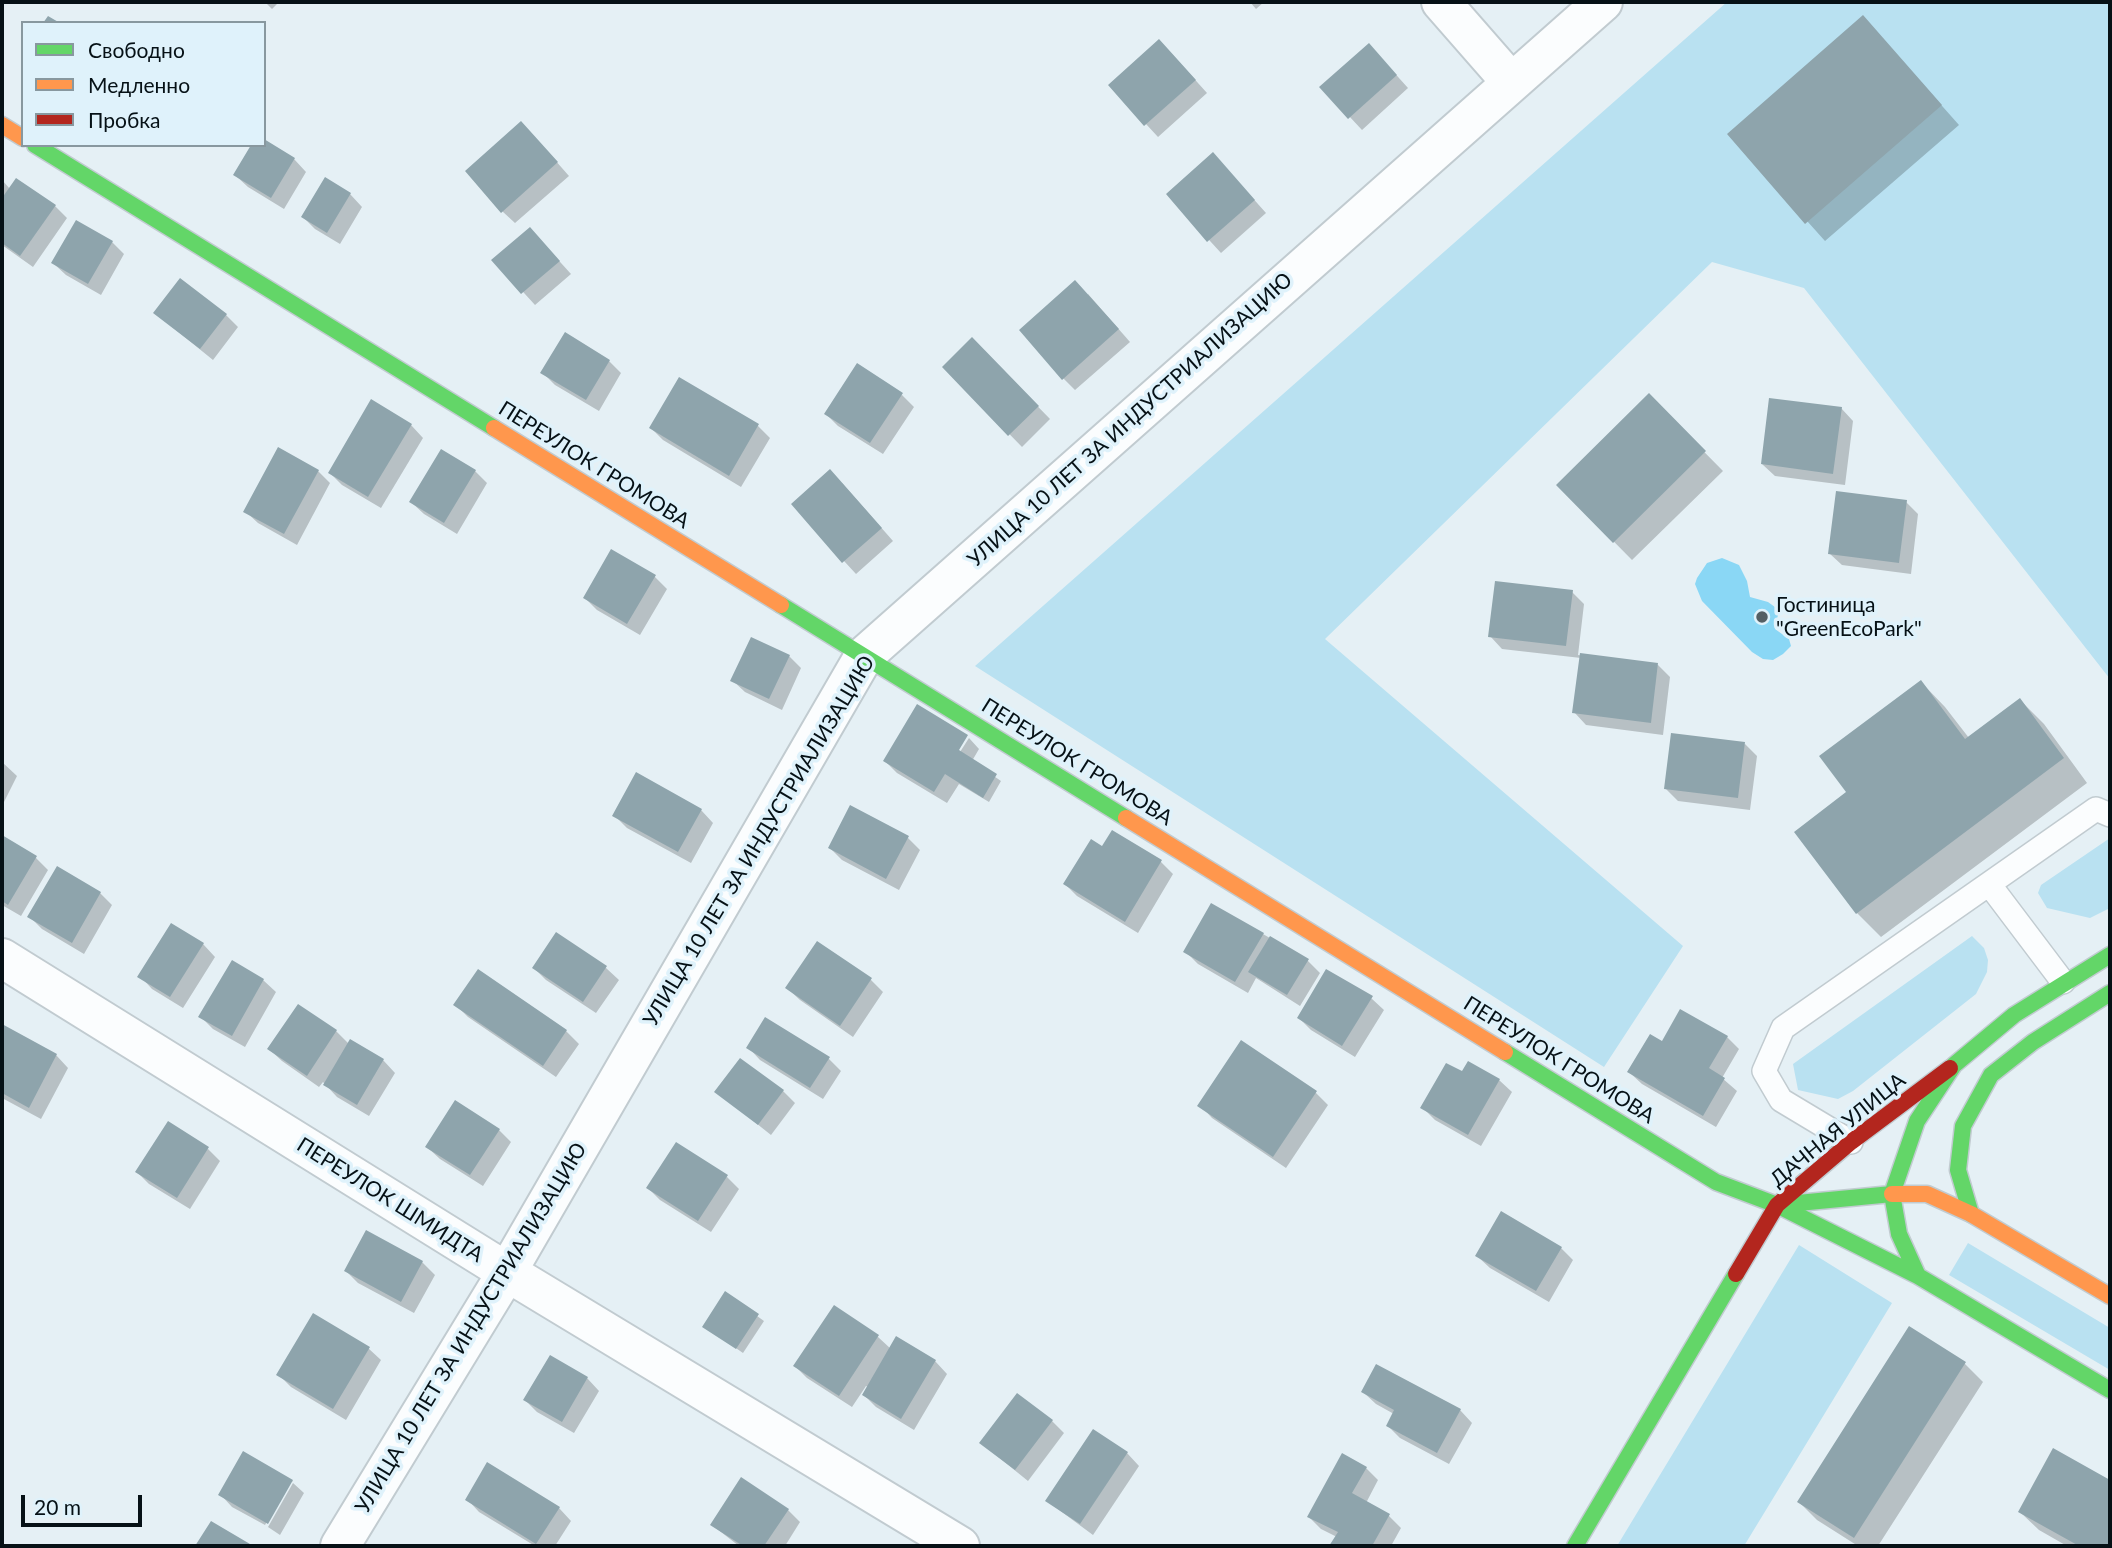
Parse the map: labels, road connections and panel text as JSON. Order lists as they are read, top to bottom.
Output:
{
  "streets": {
    "street": [
      "УЛИЦА 10 ЛЕТ ЗА ИНДУСТРИАЛИЗАЦИЮ",
      "ПЕРЕУЛОК ГРОМОВА",
      "ДАЧНАЯ УЛИЦА",
      "ПЕРЕУЛОК ШМИДТА"
    ]
  },
  "crossings": [
    ["УЛИЦА 10 ЛЕТ ЗА ИНДУСТРИАЛИЗАЦИЮ", "ПЕРЕУЛОК ГРОМОВА"],
    ["УЛИЦА 10 ЛЕТ ЗА ИНДУСТРИАЛИЗАЦИЮ", "ПЕРЕУЛОК ШМИДТА"],
    ["ПЕРЕУЛОК ГРОМОВА", "ДАЧНАЯ УЛИЦА"]
  ],
  "places": ["Гостиница \"GreenEcoPark\""],
  "legend": ["Свободно", "Медленно", "Пробка"],
  "scale_bar": "20 m"
}
